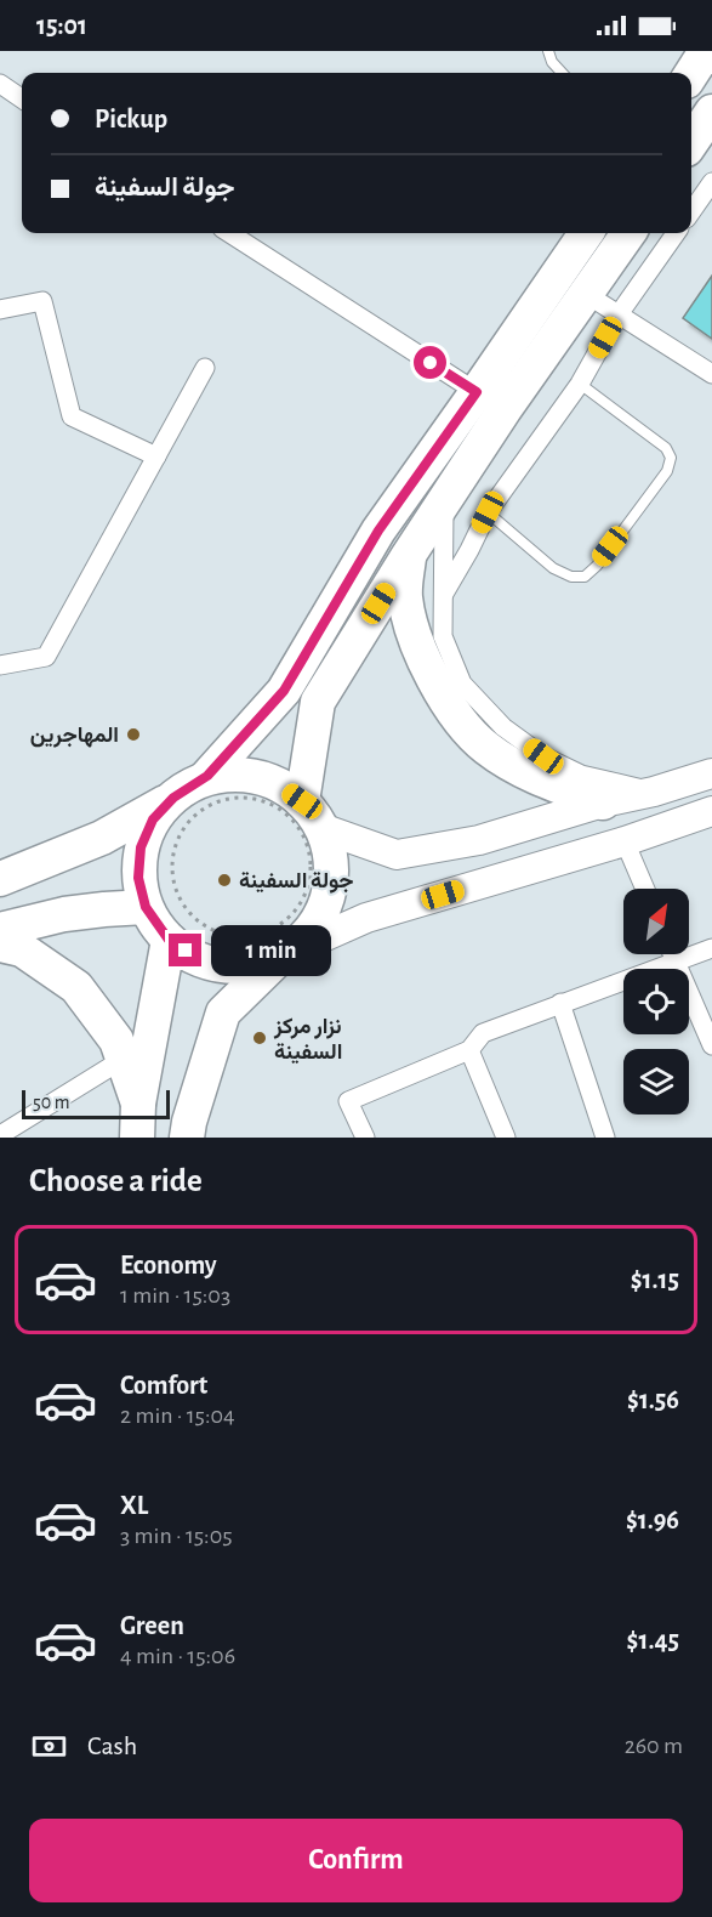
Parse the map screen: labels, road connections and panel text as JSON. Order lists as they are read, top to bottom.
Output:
{
  "places": ["المهاجرين", "جولة السفينة", "نزار مركز السفينة"],
  "scale_bar": "50 m",
  "north": "top right",
  "page": {
    "status": "15:01",
    "banner": ["Pickup", "جولة السفينة"],
    "bubble": "1 min",
    "scale": "50 m",
    "heading": "Choose a ride",
    "list": [
      {
        "name": "Economy",
        "note": "1 min · 15:03",
        "value": "$1.15"
      },
      {
        "name": "Comfort",
        "note": "2 min · 15:04",
        "value": "$1.56"
      },
      {
        "name": "XL",
        "note": "3 min · 15:05",
        "value": "$1.96"
      },
      {
        "name": "Green",
        "note": "4 min · 15:06",
        "value": "$1.45"
      }
    ],
    "pay": ["Cash", "260 m"],
    "buttons": "Confirm"
  }
}
